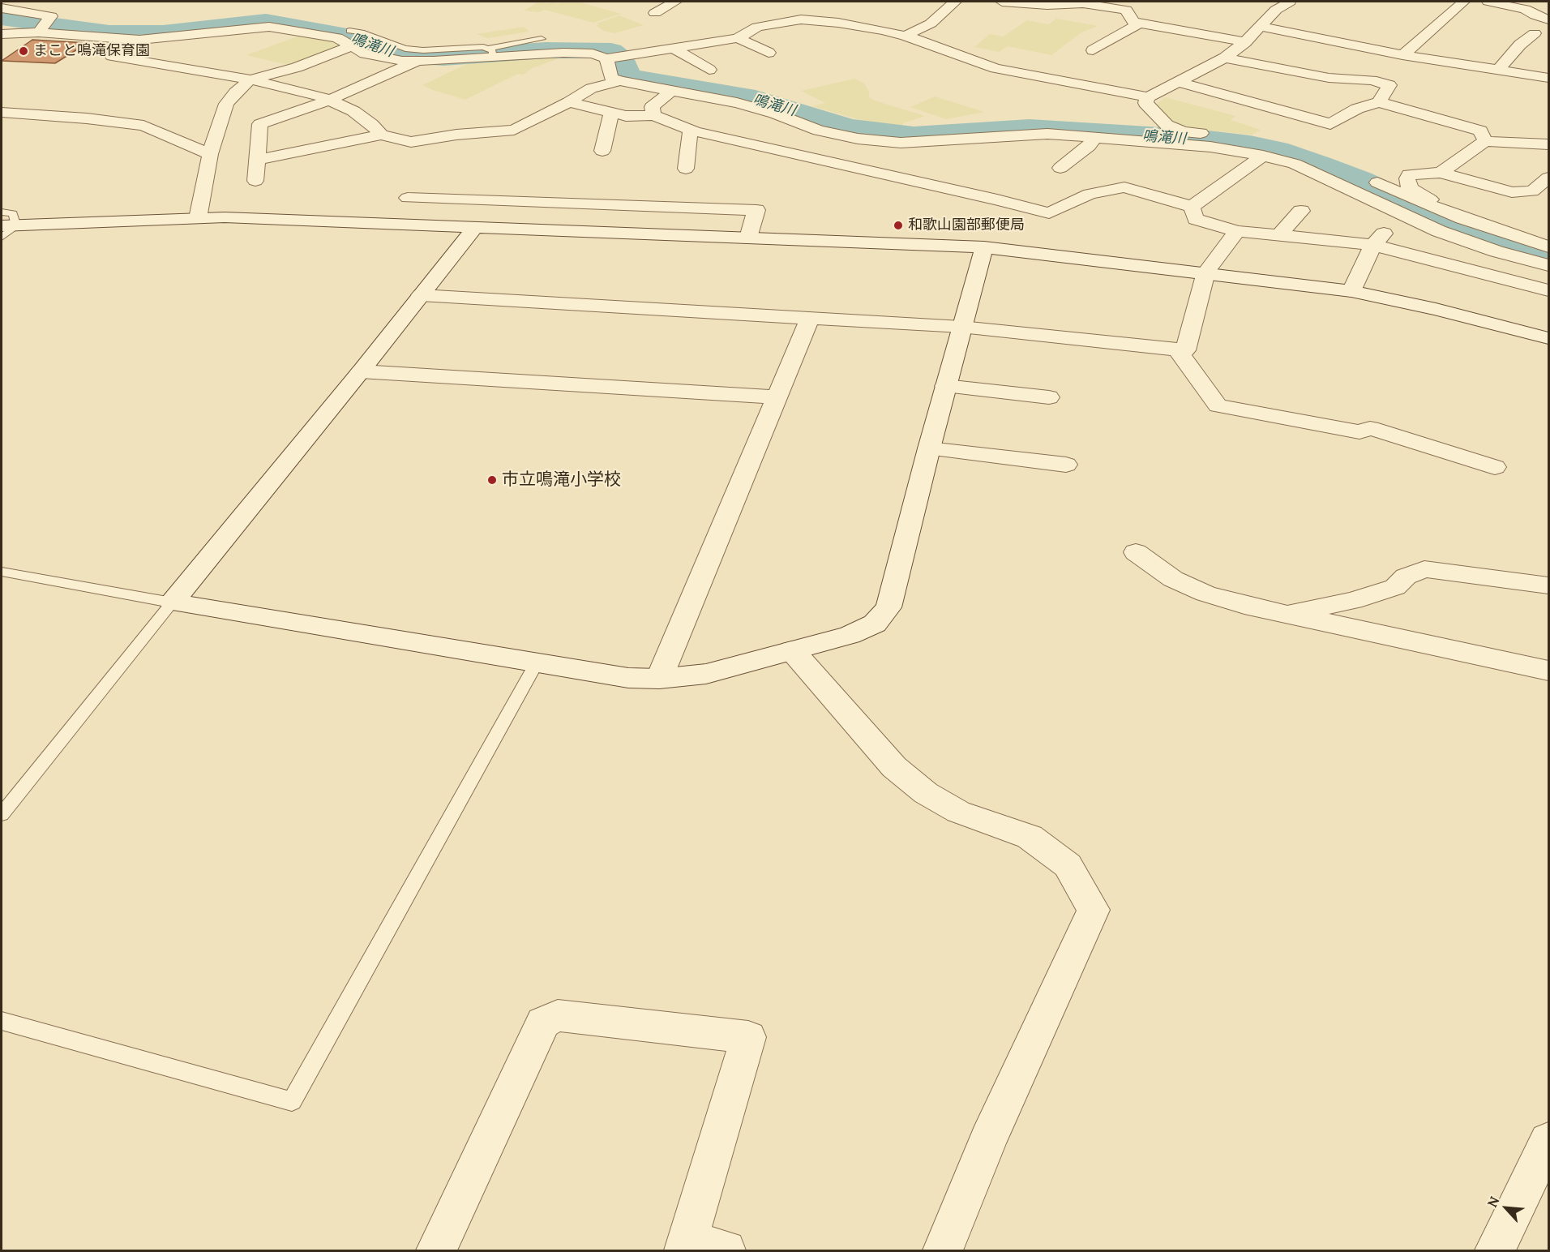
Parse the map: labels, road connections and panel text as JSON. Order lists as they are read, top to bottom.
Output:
{
  "water": ["鳴滝川"],
  "places": ["まこと鳴滝保育園", "和歌山園部郵便局", "市立鳴滝小学校"],
  "north": "top left"
}
